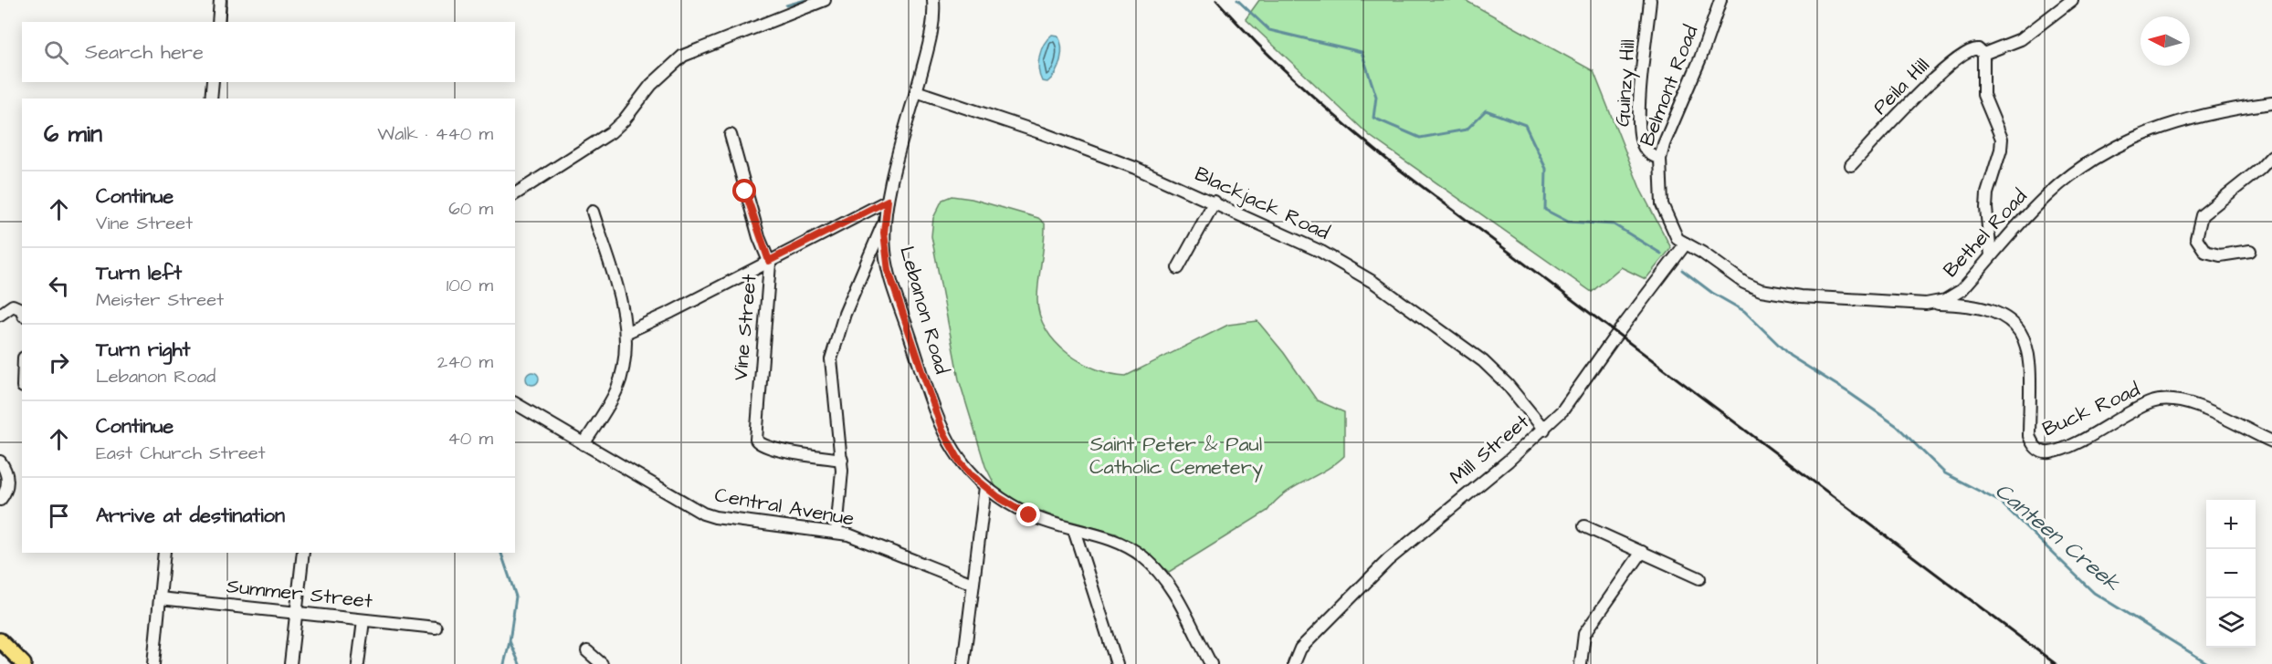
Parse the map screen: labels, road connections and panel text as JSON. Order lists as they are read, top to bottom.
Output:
{
  "streets": {
    "street": [
      "Guinzy Hill",
      "Belmont Road",
      "Peila Hill",
      "Blackjack Road",
      "Bethel Road",
      "Lebanon Road",
      "Vine Street",
      "Buck Road",
      "Mill Street",
      "Central Avenue",
      "Summer Street"
    ]
  },
  "crossings": [
    ["Guinzy Hill", "Belmont Road"],
    ["Belmont Road", "Bethel Road"],
    ["Belmont Road", "Mill Street"],
    ["Blackjack Road", "Lebanon Road"],
    ["Blackjack Road", "Mill Street"],
    ["Bethel Road", "Buck Road"],
    ["Bethel Road", "Mill Street"]
  ],
  "water": ["Canteen Creek"],
  "parks": ["Saint Peter & Paul Catholic Cemetery"],
  "north": "left",
  "page": {
    "search": "Search here",
    "heading": ["6 min", "Walk · 440 m"],
    "list": [
      ["Continue", "Vine Street", "60 m"],
      ["Turn left", "Meister Street", "100 m"],
      ["Turn right", "Lebanon Road", "240 m"],
      ["Continue", "East Church Street", "40 m"],
      "Arrive at destination"
    ],
    "map_buttons": ["+", "−"]
  }
}
